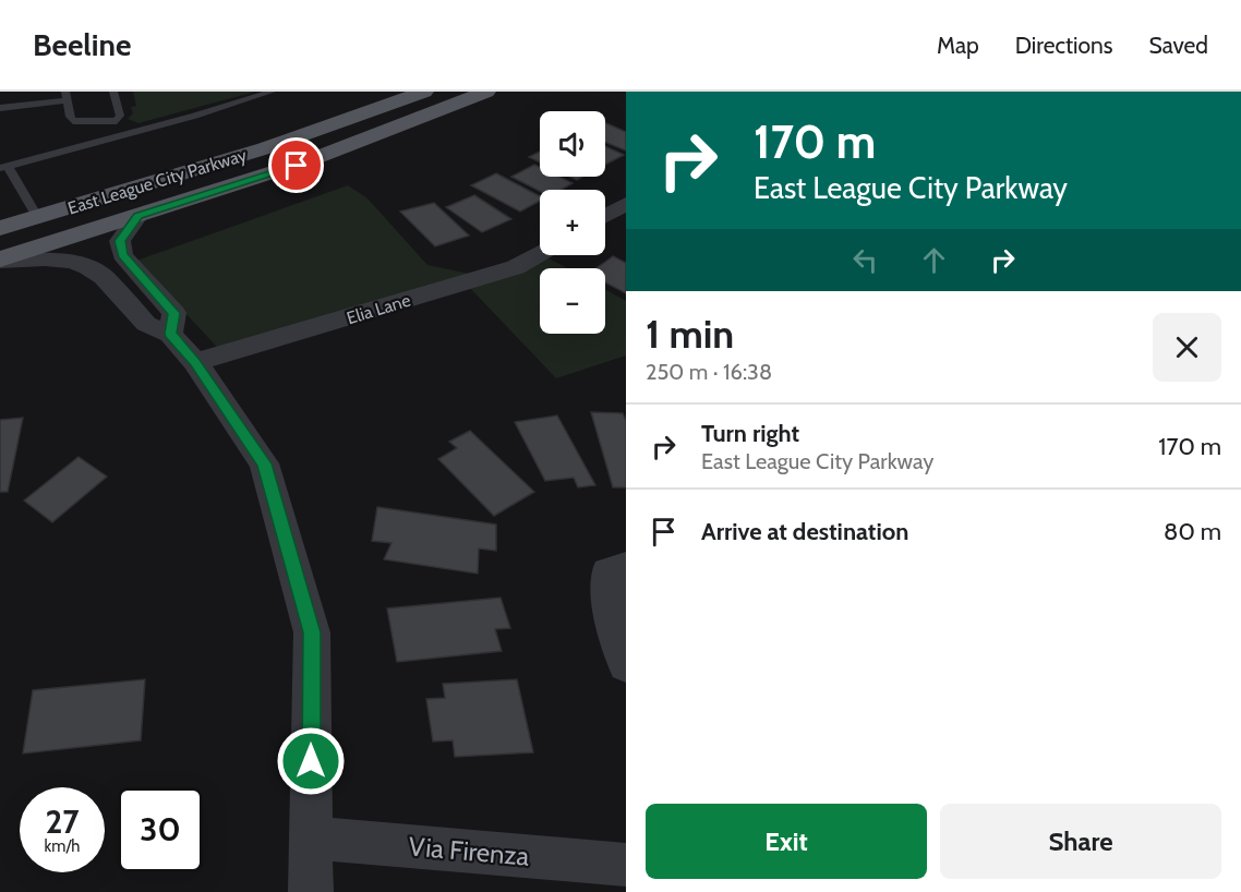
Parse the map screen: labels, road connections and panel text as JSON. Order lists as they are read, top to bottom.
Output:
{
  "streets": {
    "main road": ["East League City Parkway"],
    "street": ["Elia Lane", "Via Firenza"]
  },
  "page": {
    "header": "Beeline",
    "nav": ["Map", "Directions", "Saved"],
    "turn": ["170 m", "East League City Parkway"],
    "map_buttons": ["+", "−"],
    "heading": ["1 min", "250 m · 16:38"],
    "list": [
      {
        "name": "Turn right",
        "note": "East League City Parkway",
        "value": "170 m"
      },
      {
        "name": "Arrive at destination",
        "value": "80 m"
      }
    ],
    "speed": "27 km/h",
    "limit": "30",
    "buttons": ["Exit", "Share"]
  }
}
